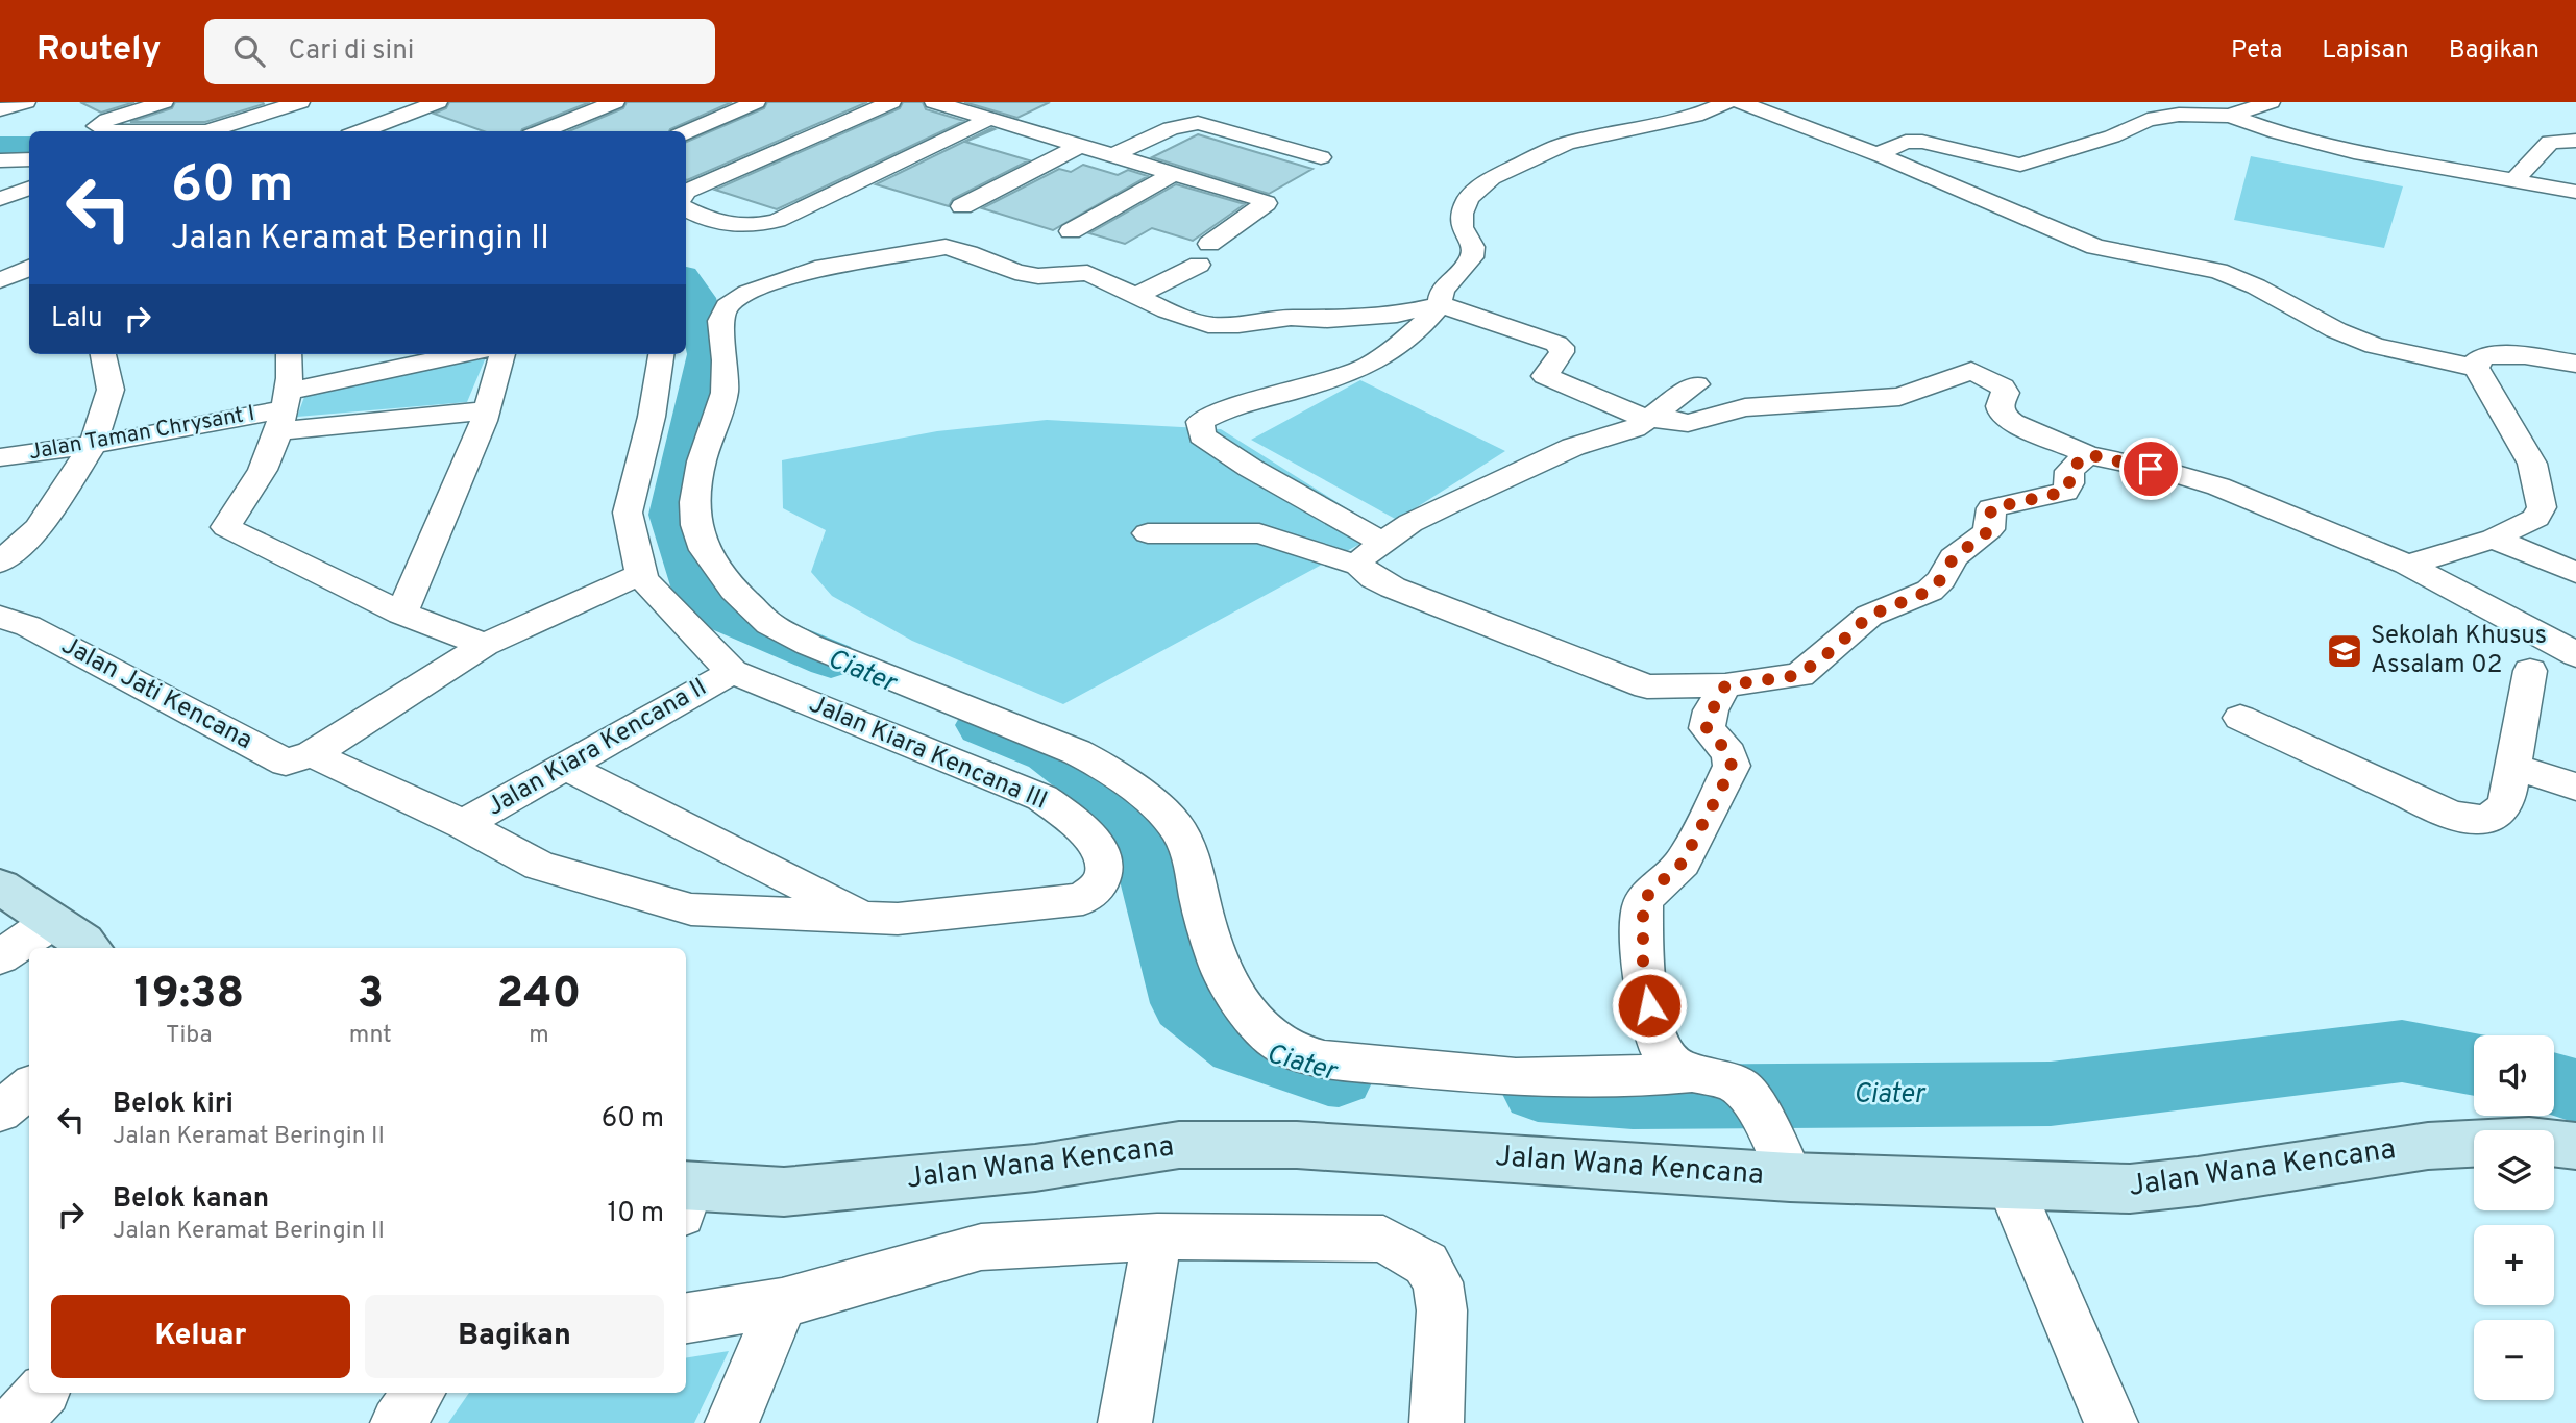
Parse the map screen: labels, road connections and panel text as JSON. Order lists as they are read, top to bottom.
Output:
{
  "streets": {
    "street": [
      "Jalan Taman Chrysant I",
      "Jalan Jati Kencana",
      "Jalan Kiara Kencana II",
      "Jalan Kiara Kencana III",
      "Jalan Wana Kencana"
    ]
  },
  "crossings": [
    ["Jalan Taman Chrysant I", "Jalan Jati Kencana"],
    ["Jalan Jati Kencana", "Jalan Kiara Kencana II"],
    ["Jalan Jati Kencana", "Jalan Kiara Kencana III"],
    ["Jalan Kiara Kencana II", "Jalan Kiara Kencana III"]
  ],
  "water": ["Ciater"],
  "places": {
    "school or university": ["Sekolah Khusus Assalam 02"]
  },
  "page": {
    "header": "Routely",
    "search": "Cari di sini",
    "nav": ["Peta", "Lapisan", "Bagikan"],
    "turn": ["60 m", "Jalan Keramat Beringin II"],
    "then": "Lalu",
    "eta": [
      "19:38",
      "Tiba",
      "3",
      "mnt",
      "240",
      "m"
    ],
    "map_buttons": ["+", "−"],
    "list": [
      {
        "name": "Belok kiri",
        "note": "Jalan Keramat Beringin II",
        "value": "60 m"
      },
      {
        "name": "Belok kanan",
        "note": "Jalan Keramat Beringin II",
        "value": "10 m"
      }
    ],
    "buttons": ["Keluar", "Bagikan"]
  }
}
